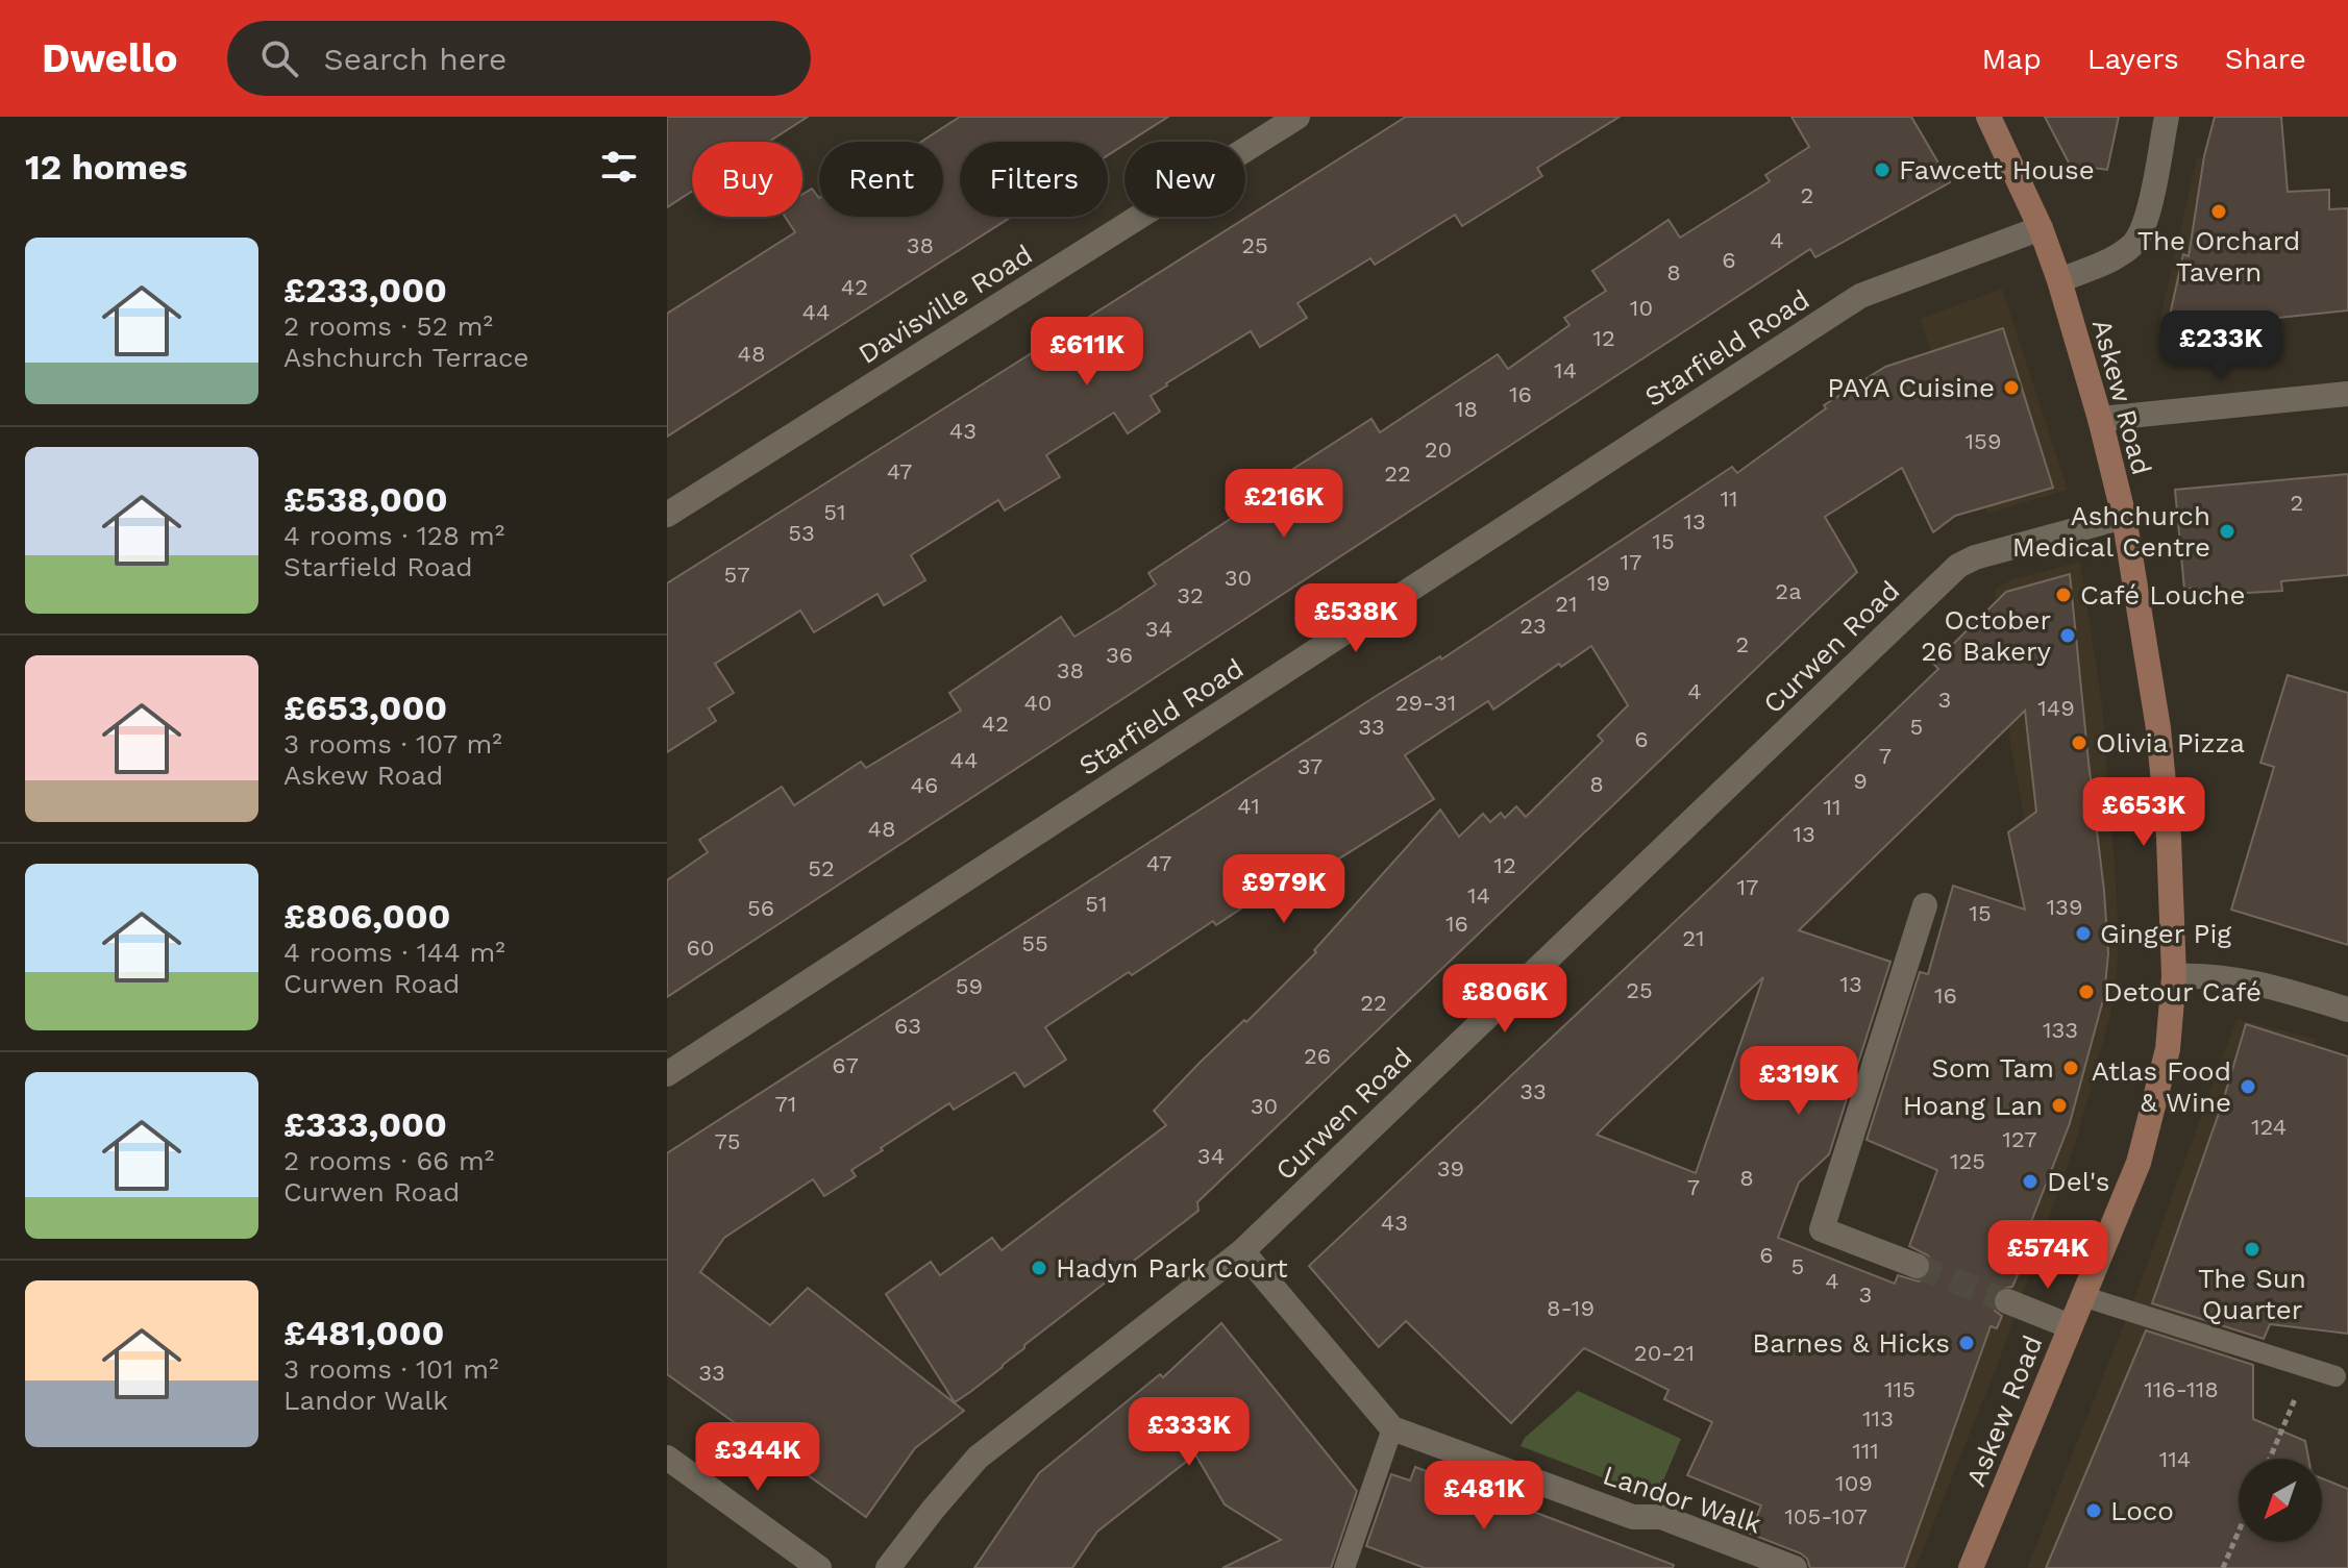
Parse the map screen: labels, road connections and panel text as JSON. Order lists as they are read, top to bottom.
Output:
{
  "streets": {
    "main road": ["Askew Road"],
    "street": [
      "Davisville Road",
      "Starfield Road",
      "Curwen Road",
      "Landor Walk"
    ]
  },
  "crossings": [
    ["Starfield Road", "Askew Road"],
    ["Askew Road", "Curwen Road"],
    ["Curwen Road", "Landor Walk"]
  ],
  "places": [
    "Fawcett House",
    "The Orchard Tavern",
    "PAYA Cuisine",
    "Ashchurch Medical Centre",
    "Café Louche",
    "October 26 Bakery",
    "Olivia Pizza",
    "Ginger Pig",
    "Detour Café",
    "Som Tam",
    "Atlas Food & Wine",
    "Hoang Lan",
    "Del's",
    "The Sun Quarter",
    "Hadyn Park Court",
    "Barnes & Hicks",
    "Loco"
  ],
  "house_numbers": [
    "2",
    "4",
    "38",
    "25",
    "6",
    "8",
    "42",
    "10",
    "44",
    "12",
    "48",
    "14",
    "16",
    "18",
    "43",
    "159",
    "20",
    "47",
    "22",
    "11",
    "2",
    "51",
    "13",
    "53",
    "15",
    "17",
    "57",
    "30",
    "19",
    "2a",
    "32",
    "21",
    "23",
    "34",
    "2",
    "36",
    "38",
    "4",
    "3",
    "40",
    "29-31",
    "149",
    "42",
    "33",
    "5",
    "6",
    "7",
    "44",
    "37",
    "9",
    "8",
    "46",
    "41",
    "11",
    "48",
    "13",
    "47",
    "12",
    "52",
    "17",
    "14",
    "51",
    "139",
    "56",
    "15",
    "16",
    "21",
    "55",
    "60",
    "13",
    "59",
    "25",
    "16",
    "22",
    "63",
    "133",
    "26",
    "67",
    "33",
    "71",
    "30",
    "124",
    "127",
    "75",
    "34",
    "125",
    "39",
    "8",
    "7",
    "43",
    "6",
    "5",
    "4",
    "3",
    "8-19",
    "20-21",
    "33",
    "115",
    "116-118",
    "113",
    "111",
    "114",
    "109",
    "105-107"
  ],
  "north": "bottom left",
  "page": {
    "header": "Dwello",
    "search": "Search here",
    "nav": ["Map", "Layers", "Share"],
    "heading": "12 homes",
    "chip": [
      "Buy",
      "Rent",
      "Filters",
      "New"
    ],
    "list": [
      {
        "name": "£233,000",
        "note": "2 rooms · 52 m² · Ashchurch Terrace"
      },
      {
        "name": "£538,000",
        "note": "4 rooms · 128 m² · Starfield Road"
      },
      {
        "name": "£653,000",
        "note": "3 rooms · 107 m² · Askew Road"
      },
      {
        "name": "£806,000",
        "note": "4 rooms · 144 m² · Curwen Road"
      },
      {
        "name": "£333,000",
        "note": "2 rooms · 66 m² · Curwen Road"
      },
      {
        "name": "£481,000",
        "note": "3 rooms · 101 m² · Landor Walk"
      }
    ],
    "price": [
      "£233K",
      "£611K",
      "£216K",
      "£538K",
      "£653K",
      "£979K",
      "£806K",
      "£319K",
      "£574K",
      "£333K",
      "£344K",
      "£481K"
    ]
  }
}
